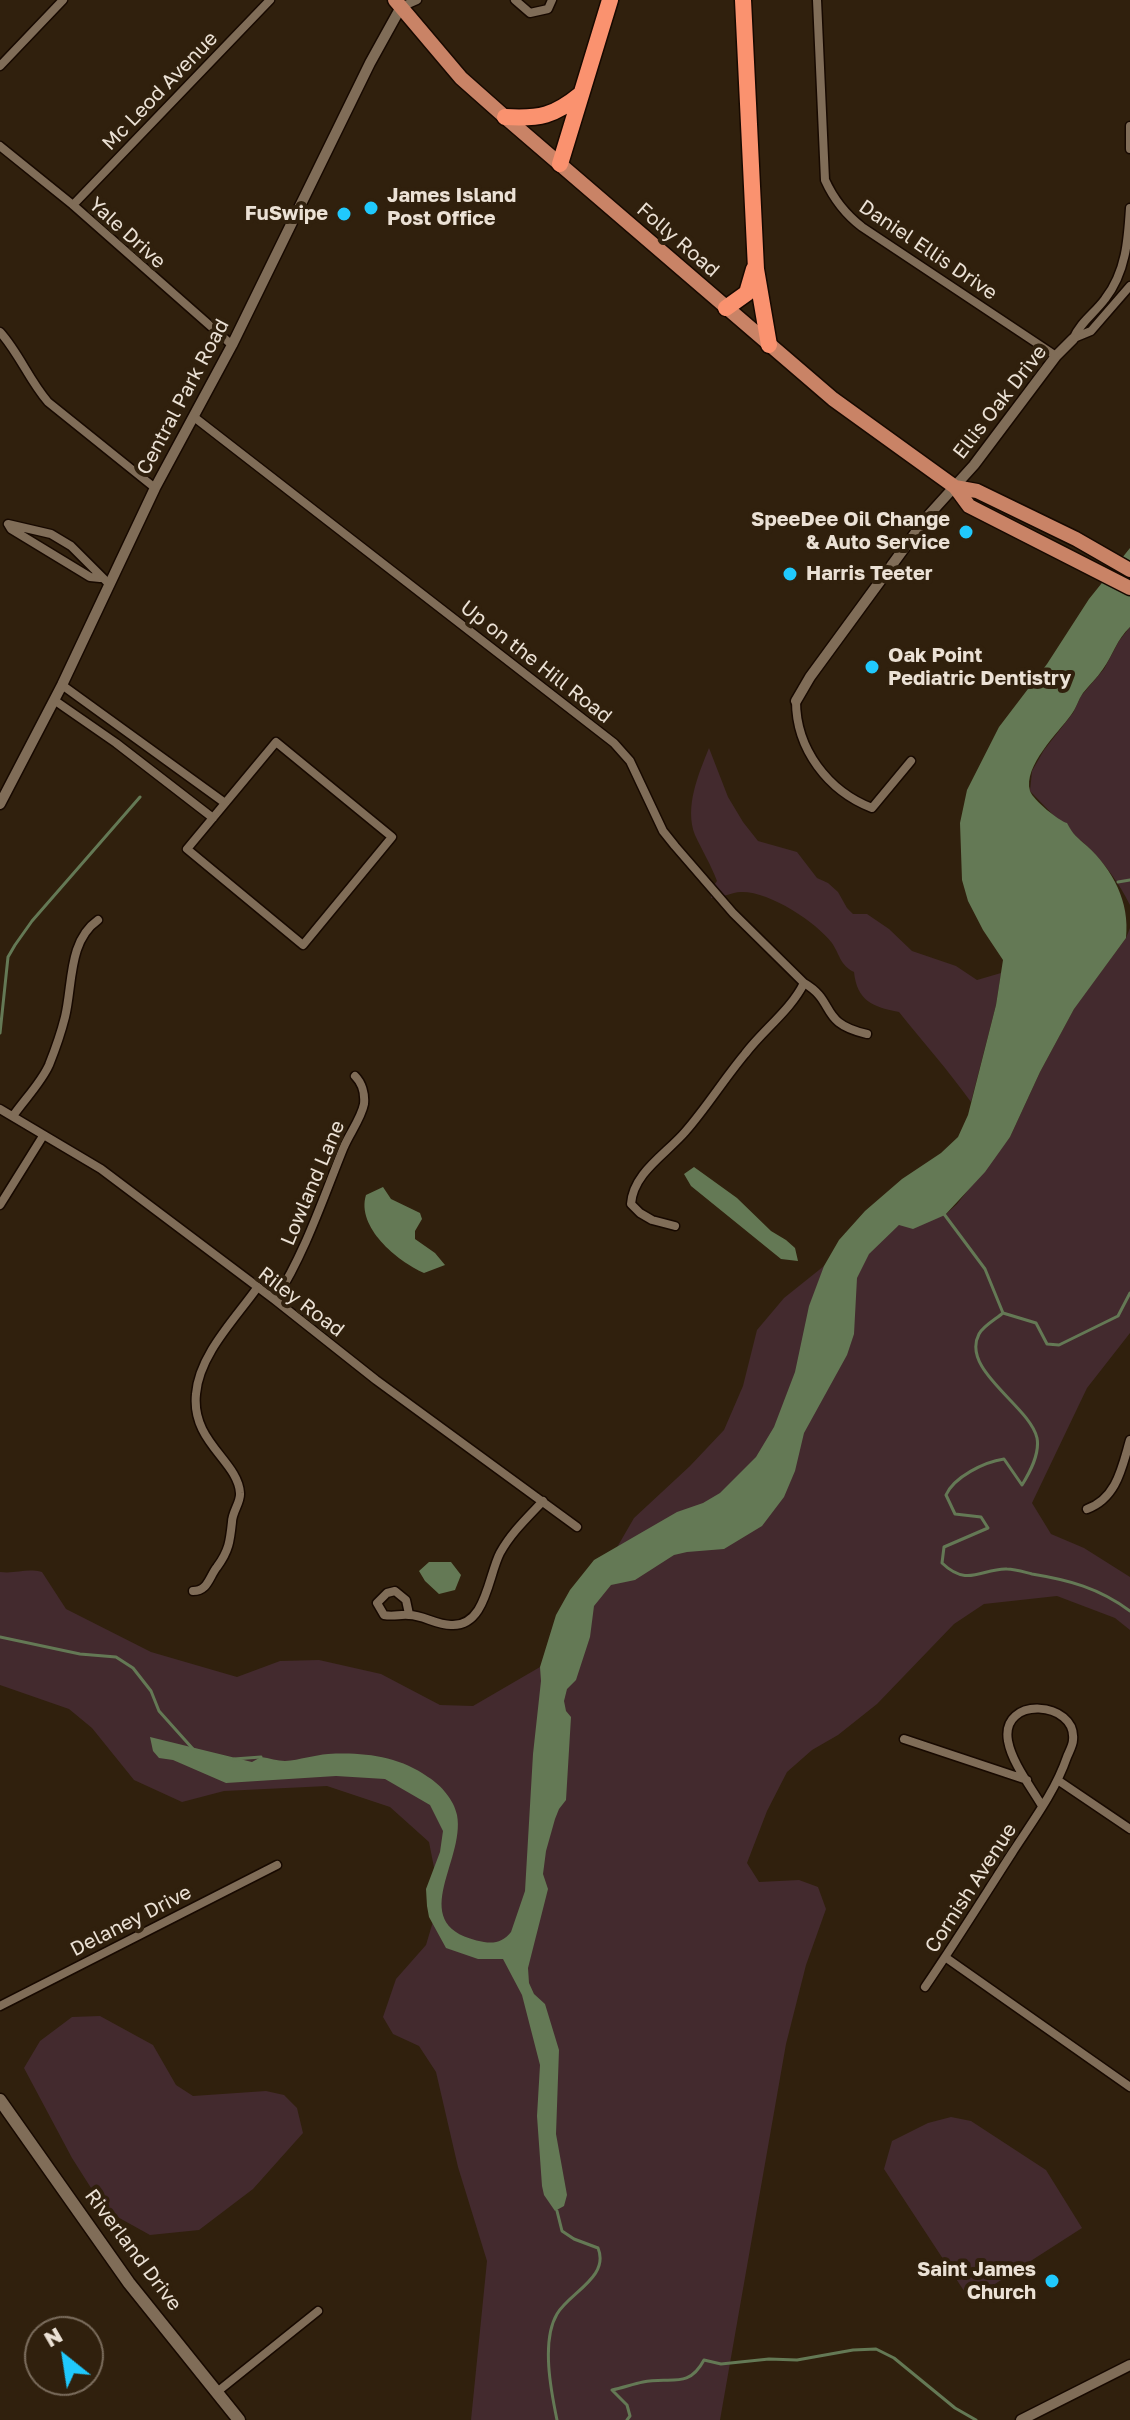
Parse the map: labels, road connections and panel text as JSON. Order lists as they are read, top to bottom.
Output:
{
  "streets": {
    "main road": ["Folly Road", "Riverland Drive"],
    "street": [
      "Mc Leod Avenue",
      "Yale Drive",
      "Daniel Ellis Drive",
      "Central Park Road",
      "Ellis Oak Drive",
      "Up on the Hill Road",
      "Lowland Lane",
      "Riley Road",
      "Cornish Avenue",
      "Delaney Drive"
    ]
  },
  "crossings": [
    ["Mc Leod Avenue", "Yale Drive"],
    ["Yale Drive", "Central Park Road"],
    ["Folly Road", "Central Park Road"],
    ["Folly Road", "Ellis Oak Drive"],
    ["Daniel Ellis Drive", "Ellis Oak Drive"],
    ["Central Park Road", "Up on the Hill Road"],
    ["Lowland Lane", "Riley Road"]
  ],
  "places": [
    "James Island Post Office",
    "FuSwipe",
    "SpeeDee Oil Change & Auto Service",
    "Harris Teeter",
    "Oak Point Pediatric Dentistry",
    "Saint James Church"
  ],
  "north": "top left"
}
